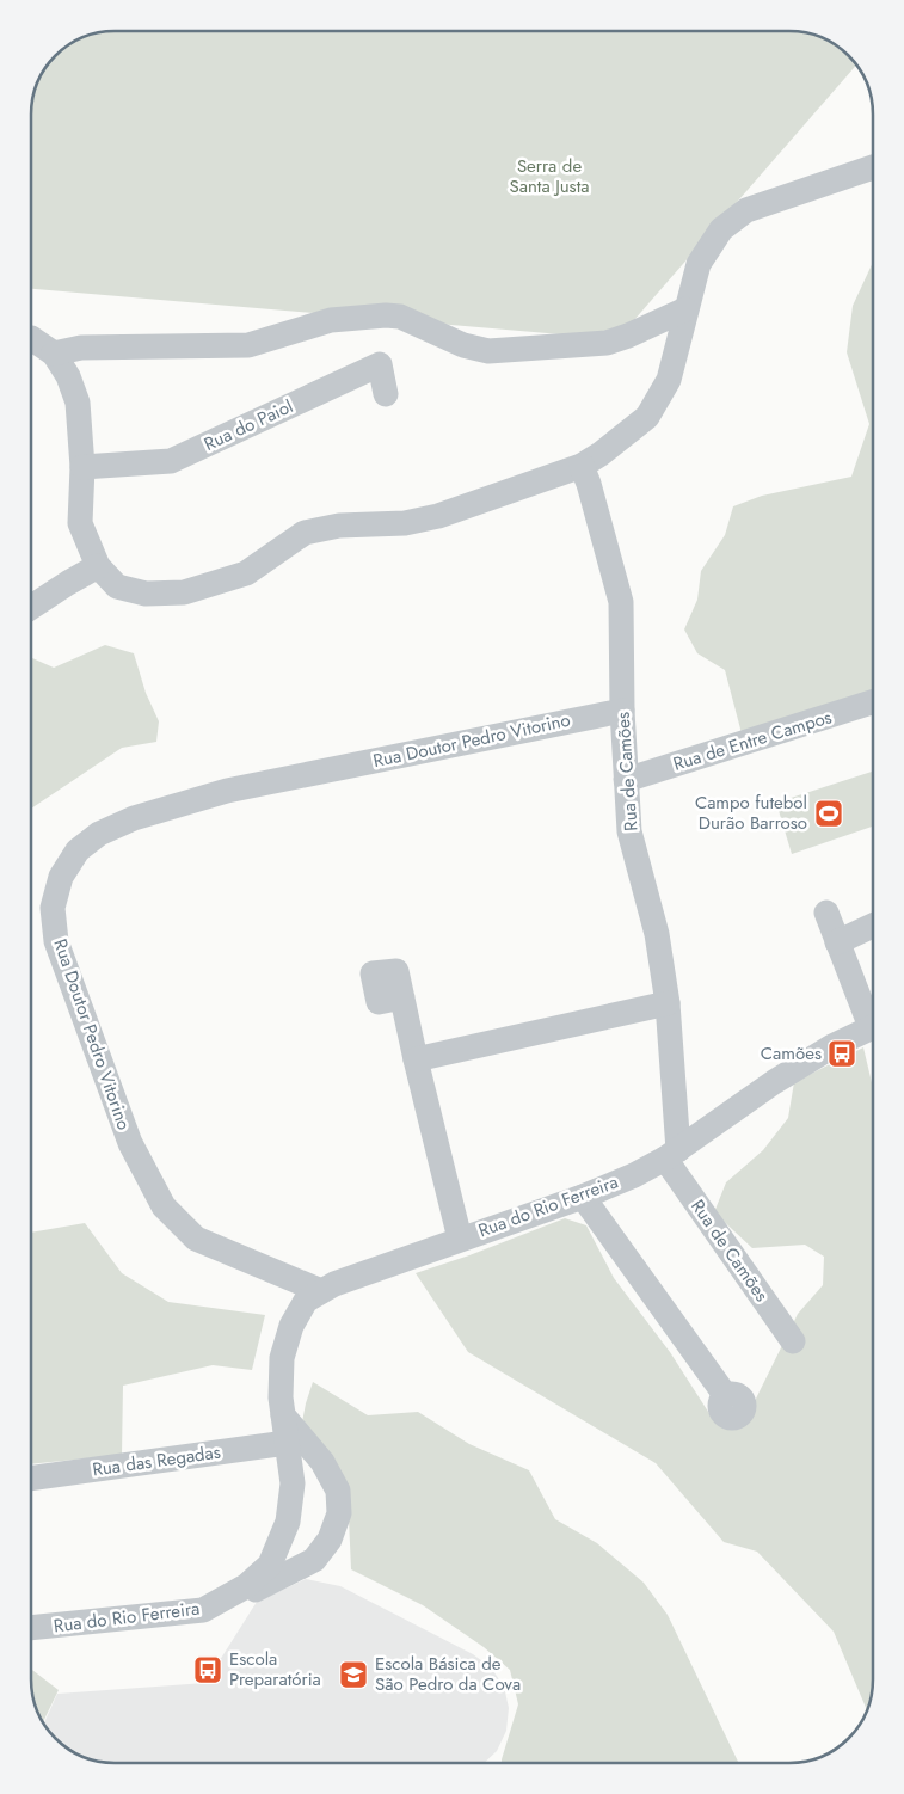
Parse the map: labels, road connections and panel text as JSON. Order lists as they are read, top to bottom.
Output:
{
  "streets": {
    "street": [
      "Rua do Paiol",
      "Rua Doutor Pedro Vitorino",
      "Rua de Entre Campos",
      "Rua de Camões",
      "Rua do Rio Ferreira",
      "Rua das Regadas"
    ]
  },
  "crossings": [
    ["Rua Doutor Pedro Vitorino", "Rua de Camões"],
    ["Rua Doutor Pedro Vitorino", "Rua do Rio Ferreira"],
    ["Rua de Entre Campos", "Rua de Camões"],
    ["Rua de Camões", "Rua do Rio Ferreira"],
    ["Rua do Rio Ferreira", "Rua das Regadas"]
  ],
  "parks": ["Serra de Santa Justa"],
  "places": {
    "sports": ["Campo futebol Durão Barroso"],
    "bus stop": ["Camões", "Escola Preparatória"],
    "school or university": ["Escola Básica de São Pedro da Cova"]
  }
}
